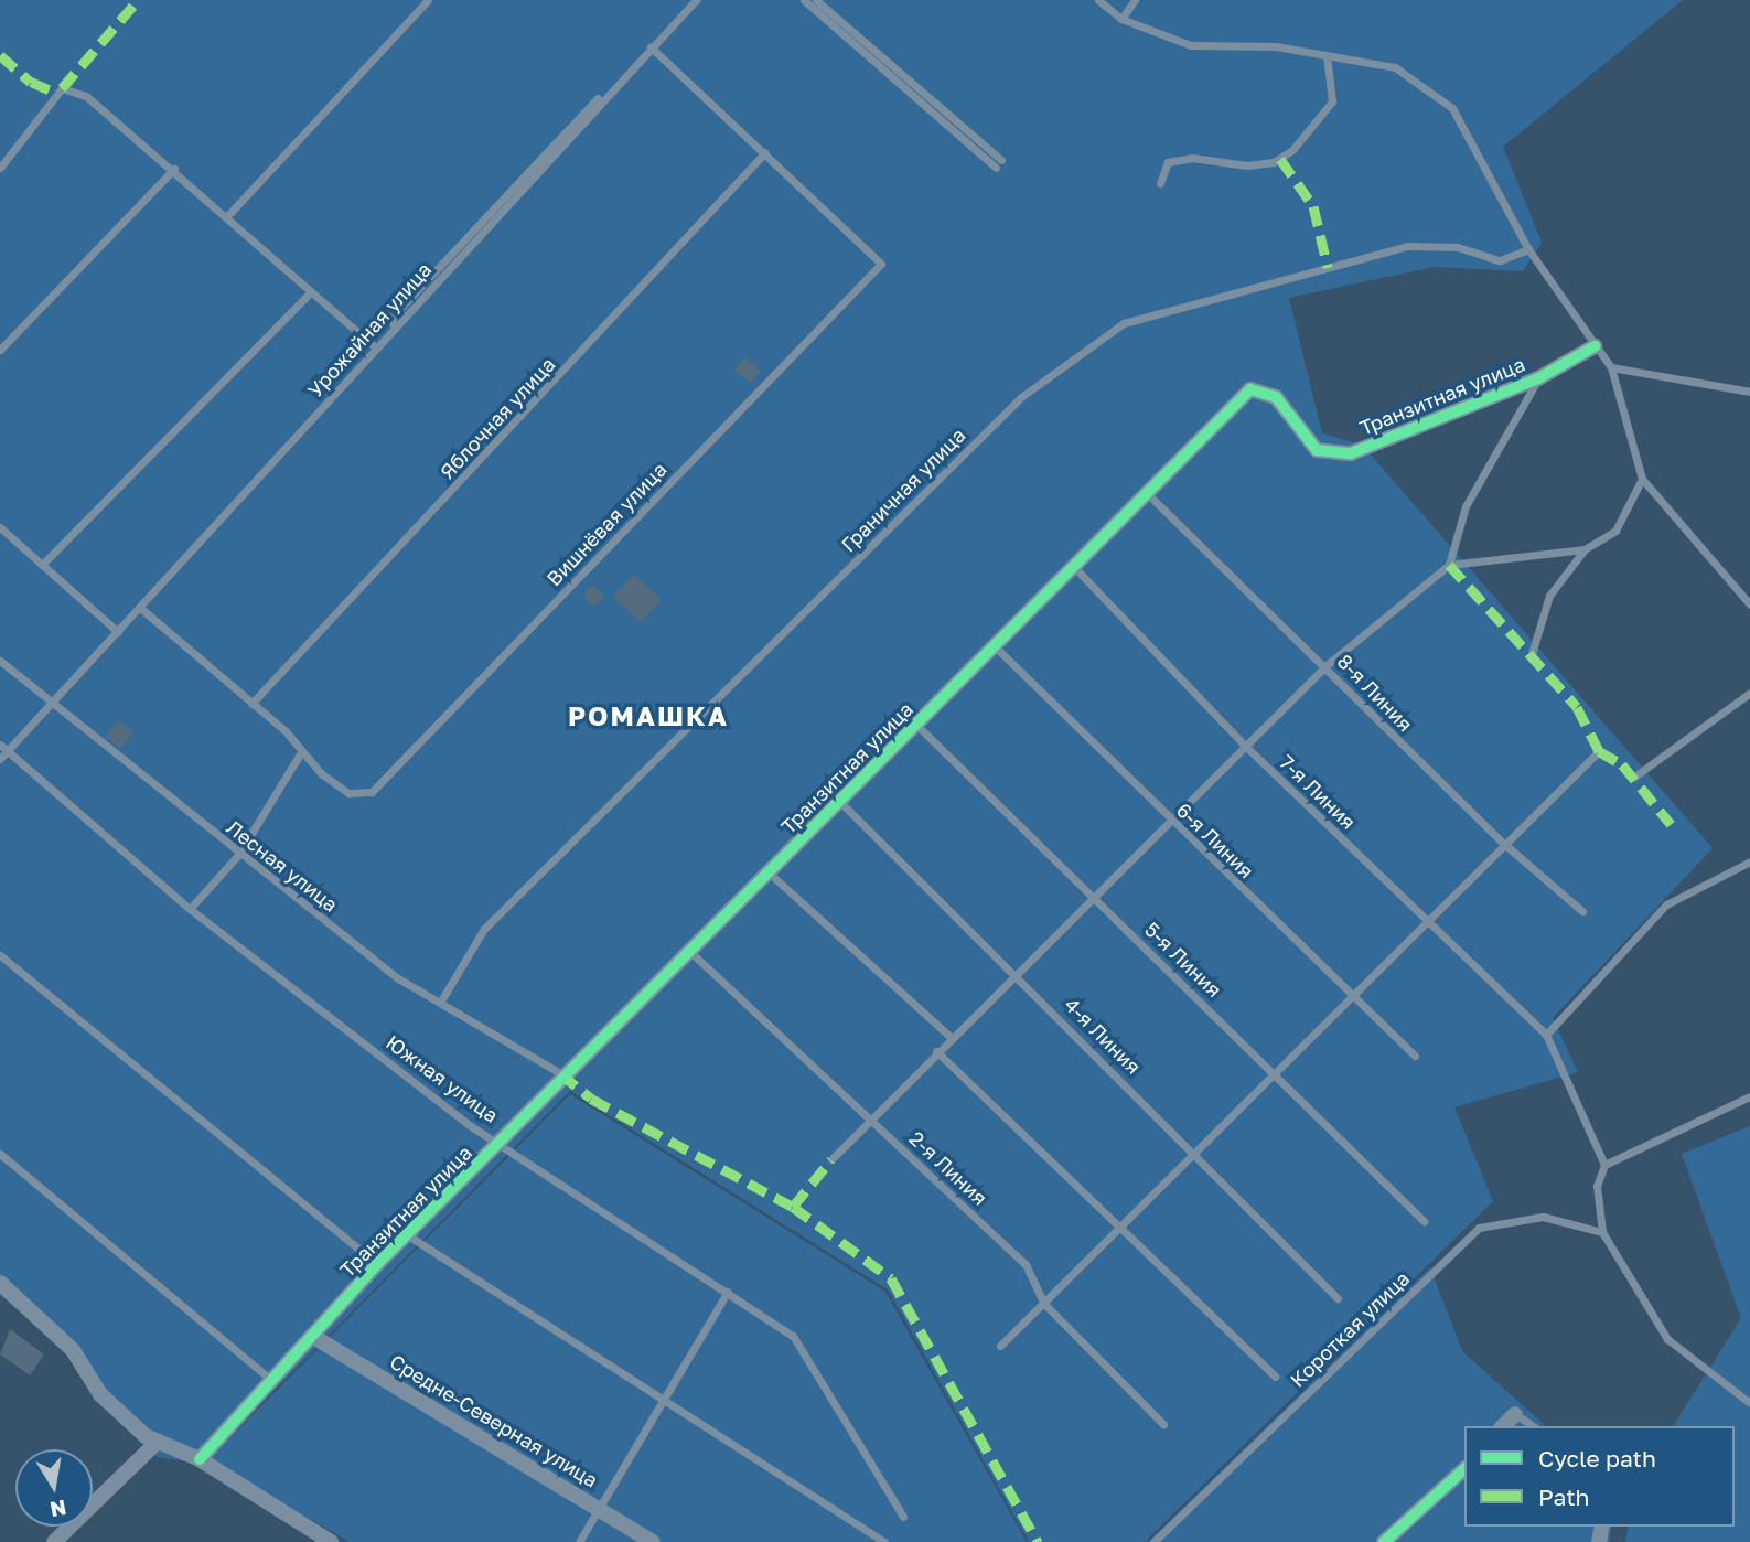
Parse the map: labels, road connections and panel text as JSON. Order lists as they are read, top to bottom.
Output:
{
  "streets": {
    "street": ["Транзитная улица", "Средне-Северная улица"],
    "lane": [
      "Урожайная улица",
      "Яблочная улица",
      "Граничная улица",
      "Вишнёвая улица",
      "8-я Линия",
      "7-я Линия",
      "6-я Линия",
      "Лесная улица",
      "5-я Линия",
      "4-я Линия",
      "Южная улица",
      "2-я Линия",
      "Короткая улица"
    ]
  },
  "crossings": [
    ["Урожайная улица", "Лесная улица"],
    ["Урожайная улица", "Южная улица"],
    ["Транзитная улица", "8-я Линия"],
    ["Транзитная улица", "7-я Линия"],
    ["Транзитная улица", "6-я Линия"],
    ["Транзитная улица", "5-я Линия"],
    ["Транзитная улица", "4-я Линия"],
    ["Транзитная улица", "Южная улица"],
    ["Транзитная улица", "2-я Линия"],
    ["Транзитная улица", "Средне-Северная улица"],
    ["Яблочная улица", "Вишнёвая улица"],
    ["Граничная улица", "Лесная улица"]
  ],
  "districts": ["РОМАШКА"],
  "legend": ["Cycle path", "Path"],
  "north": "bottom"
}
